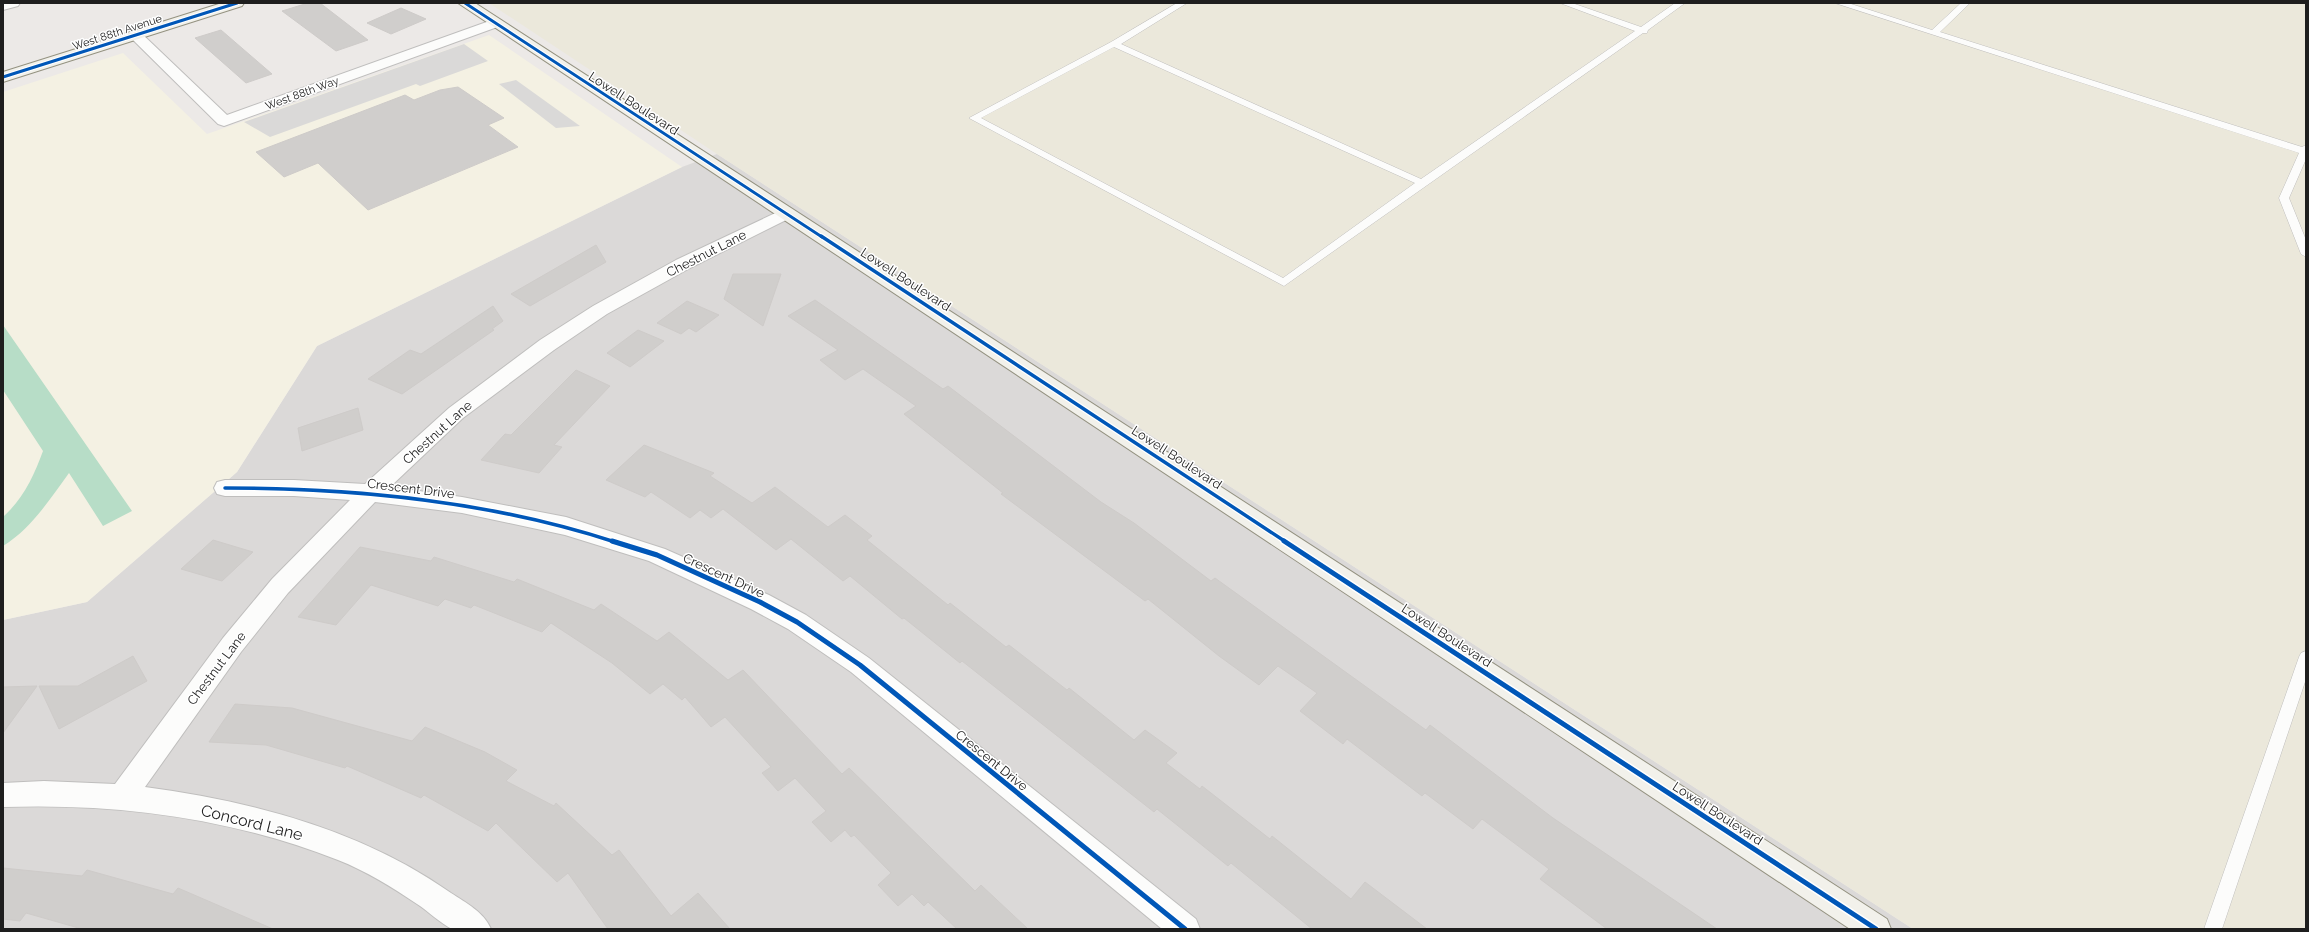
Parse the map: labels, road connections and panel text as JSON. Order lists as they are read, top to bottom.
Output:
{
  "streets": {
    "street": [
      "West 88th Avenue",
      "West 88th Way",
      "Lowell Boulevard",
      "Chestnut Lane",
      "Crescent Drive",
      "Concord Lane"
    ]
  },
  "crossings": [
    ["West 88th Avenue", "West 88th Way"],
    ["West 88th Way", "Lowell Boulevard"],
    ["Lowell Boulevard", "Chestnut Lane"],
    ["Chestnut Lane", "Crescent Drive"],
    ["Chestnut Lane", "Concord Lane"]
  ]
}
